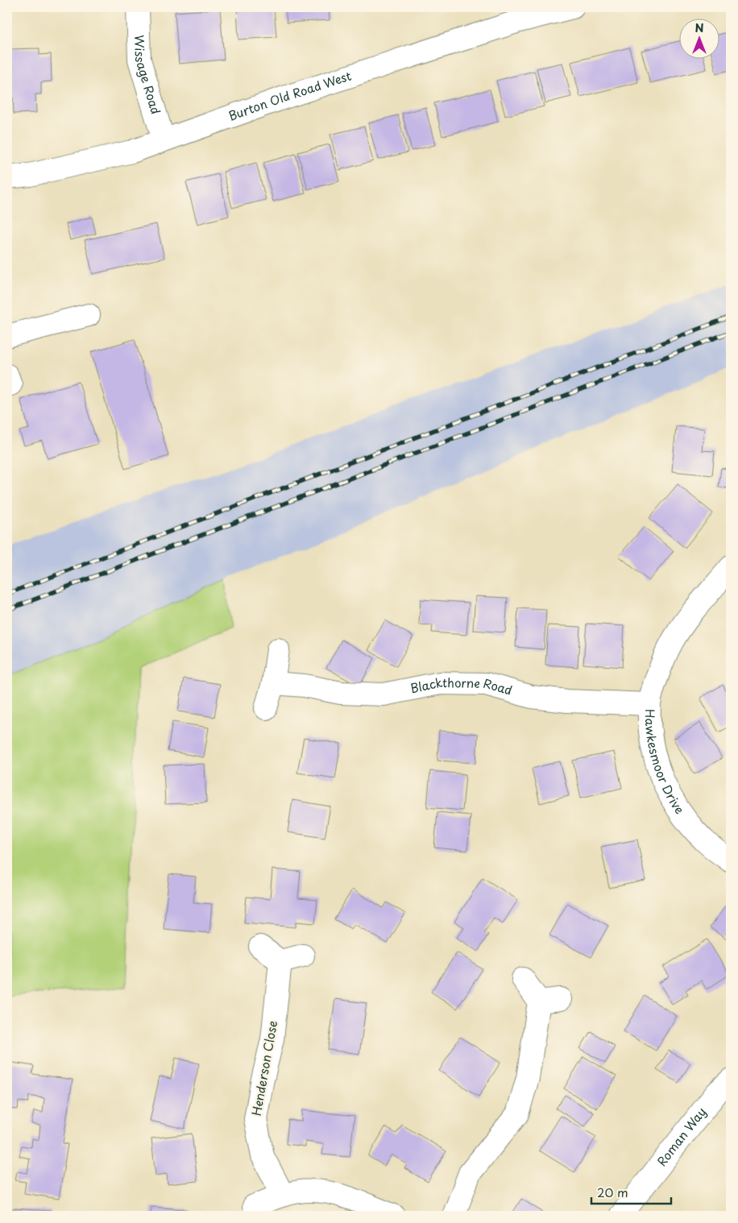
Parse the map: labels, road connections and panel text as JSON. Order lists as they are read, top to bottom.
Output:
{
  "streets": {
    "street": [
      "Wissage Road",
      "Burton Old Road West",
      "Blackthorne Road",
      "Hawkesmoor Drive",
      "Henderson Close",
      "Roman Way"
    ]
  },
  "crossings": [
    ["Wissage Road", "Burton Old Road West"],
    ["Blackthorne Road", "Hawkesmoor Drive"]
  ],
  "scale_bar": "20 m",
  "north": "top"
}
